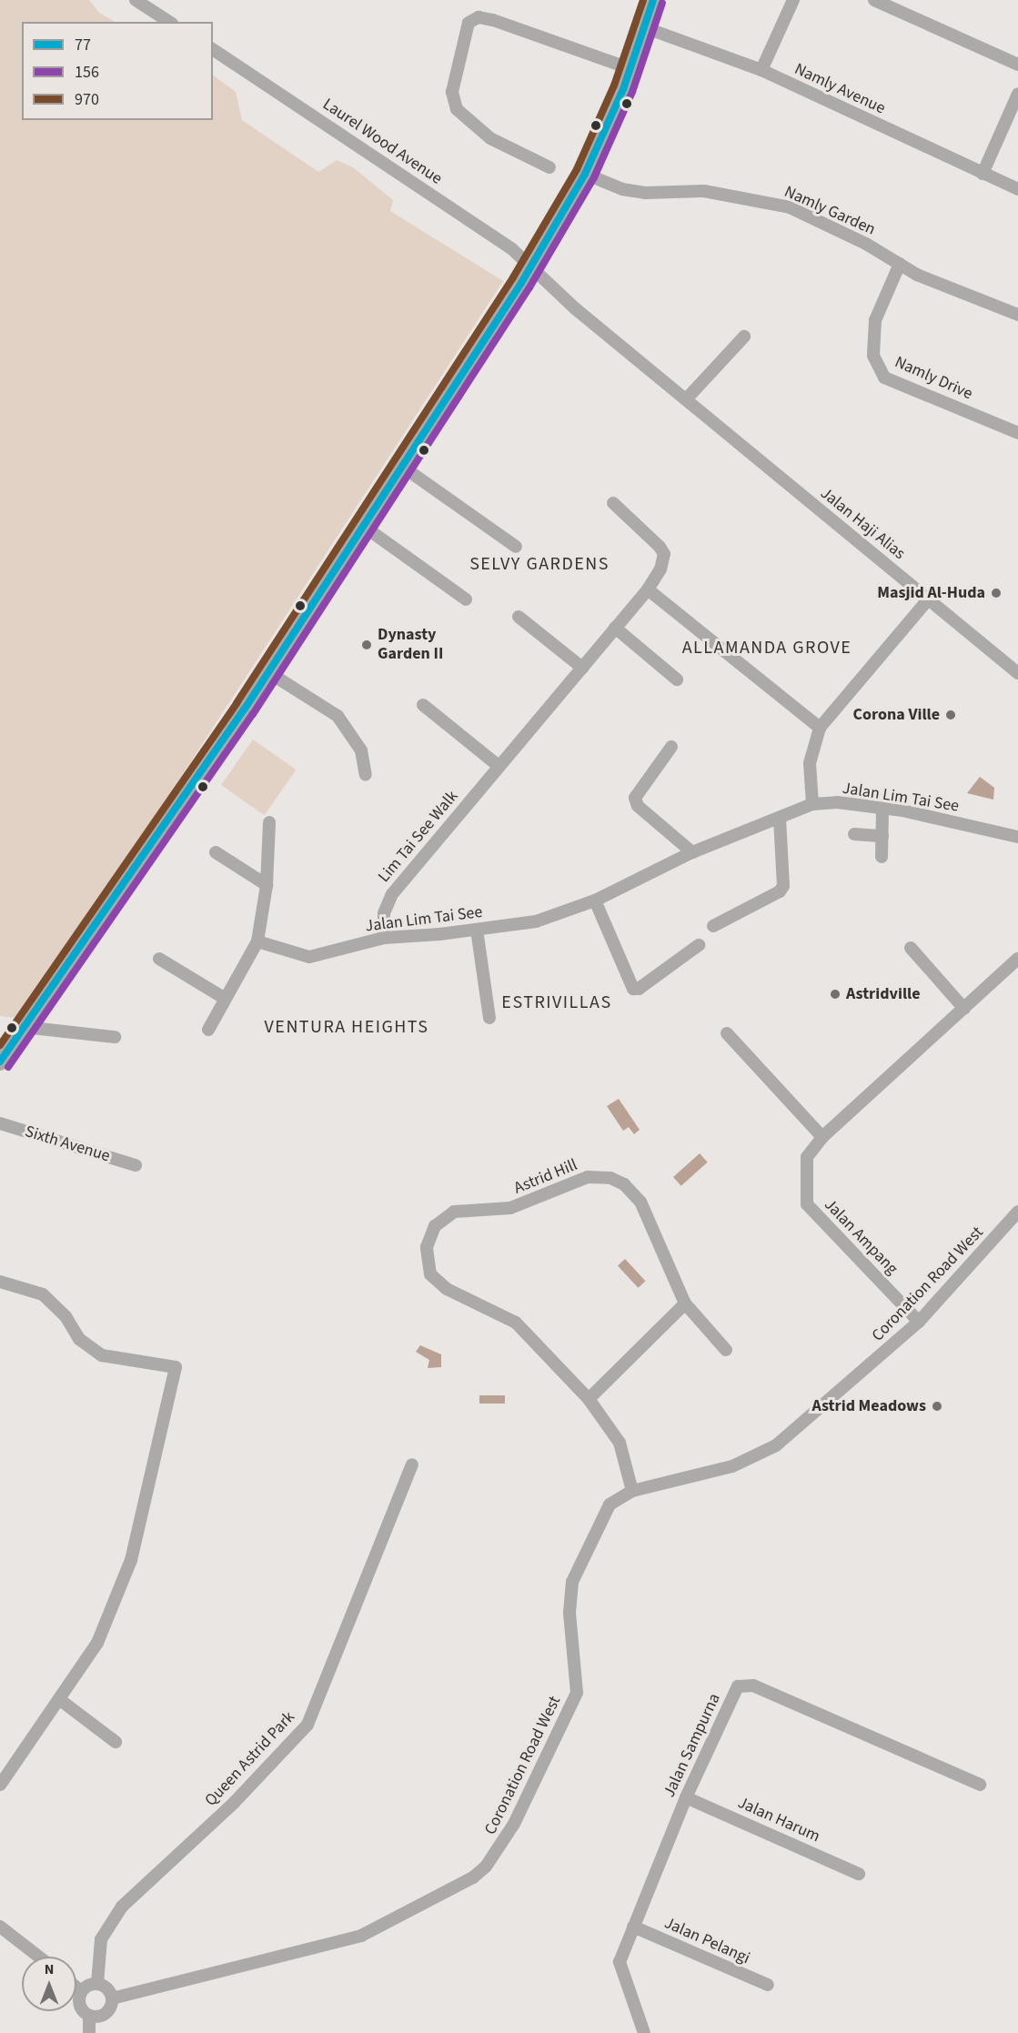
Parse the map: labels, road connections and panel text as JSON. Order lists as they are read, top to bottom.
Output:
{
  "streets": {
    "street": [
      "Namly Avenue",
      "Laurel Wood Avenue",
      "Namly Garden",
      "Namly Drive",
      "Jalan Haji Alias",
      "Jalan Lim Tai See",
      "Lim Tai See Walk",
      "Sixth Avenue",
      "Astrid Hill",
      "Jalan Ampang",
      "Coronation Road West",
      "Jalan Sampurna",
      "Queen Astrid Park",
      "Jalan Harum",
      "Jalan Pelangi"
    ]
  },
  "crossings": [
    ["Laurel Wood Avenue", "Jalan Haji Alias"],
    ["Namly Garden", "Namly Drive"],
    ["Jalan Lim Tai See", "Lim Tai See Walk"],
    ["Astrid Hill", "Coronation Road West"],
    ["Jalan Ampang", "Coronation Road West"],
    ["Coronation Road West", "Queen Astrid Park"],
    ["Jalan Sampurna", "Jalan Harum"],
    ["Jalan Sampurna", "Jalan Pelangi"]
  ],
  "districts": [
    "SELVY GARDENS",
    "ALLAMANDA GROVE",
    "ESTRIVILLAS",
    "VENTURA HEIGHTS"
  ],
  "places": [
    "Masjid Al-Huda",
    "Dynasty Garden II",
    "Corona Ville",
    "Astridville",
    "Astrid Meadows"
  ],
  "lines": ["transit line 77", "transit line 970", "transit line 156"],
  "legend": ["77", "156", "970"],
  "north": "top"
}
